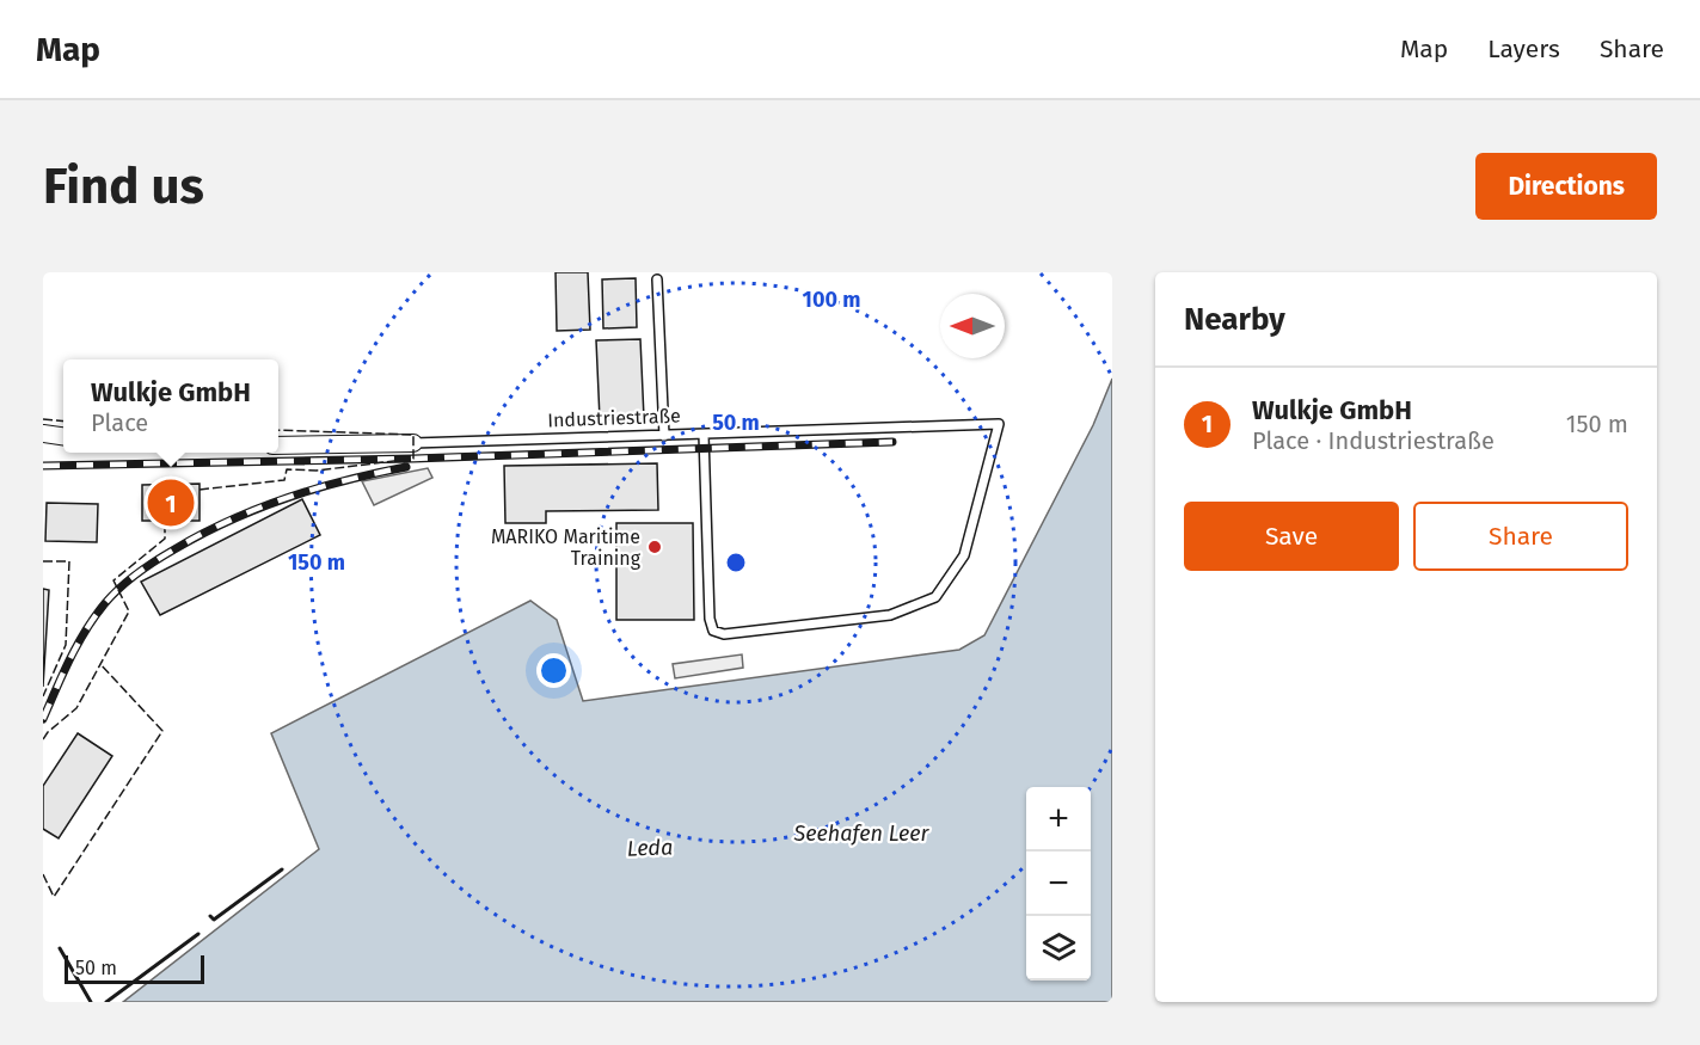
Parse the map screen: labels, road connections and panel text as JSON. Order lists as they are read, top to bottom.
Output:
{
  "streets": {
    "street": ["Industriestraße"]
  },
  "water": ["Seehafen Leer", "Leda"],
  "places": ["MARIKO Maritime Training"],
  "scale_bar": "50 m",
  "north": "left",
  "page": {
    "header": "Map",
    "nav": ["Map", "Layers", "Share"],
    "buttons": [
      "Directions",
      ["Save", "Share"]
    ],
    "title": "Find us",
    "heading": "Nearby",
    "popup": ["Wulkje GmbH", "Place"],
    "list": [
      {
        "mark": "1",
        "name": "Wulkje GmbH",
        "note": "Place · Industriestraße",
        "value": "150 m"
      }
    ],
    "pins": "1",
    "map_buttons": ["+", "−"],
    "scale": "50 m"
  },
  "rings": ["100 m", "50 m", "150 m"]
}
